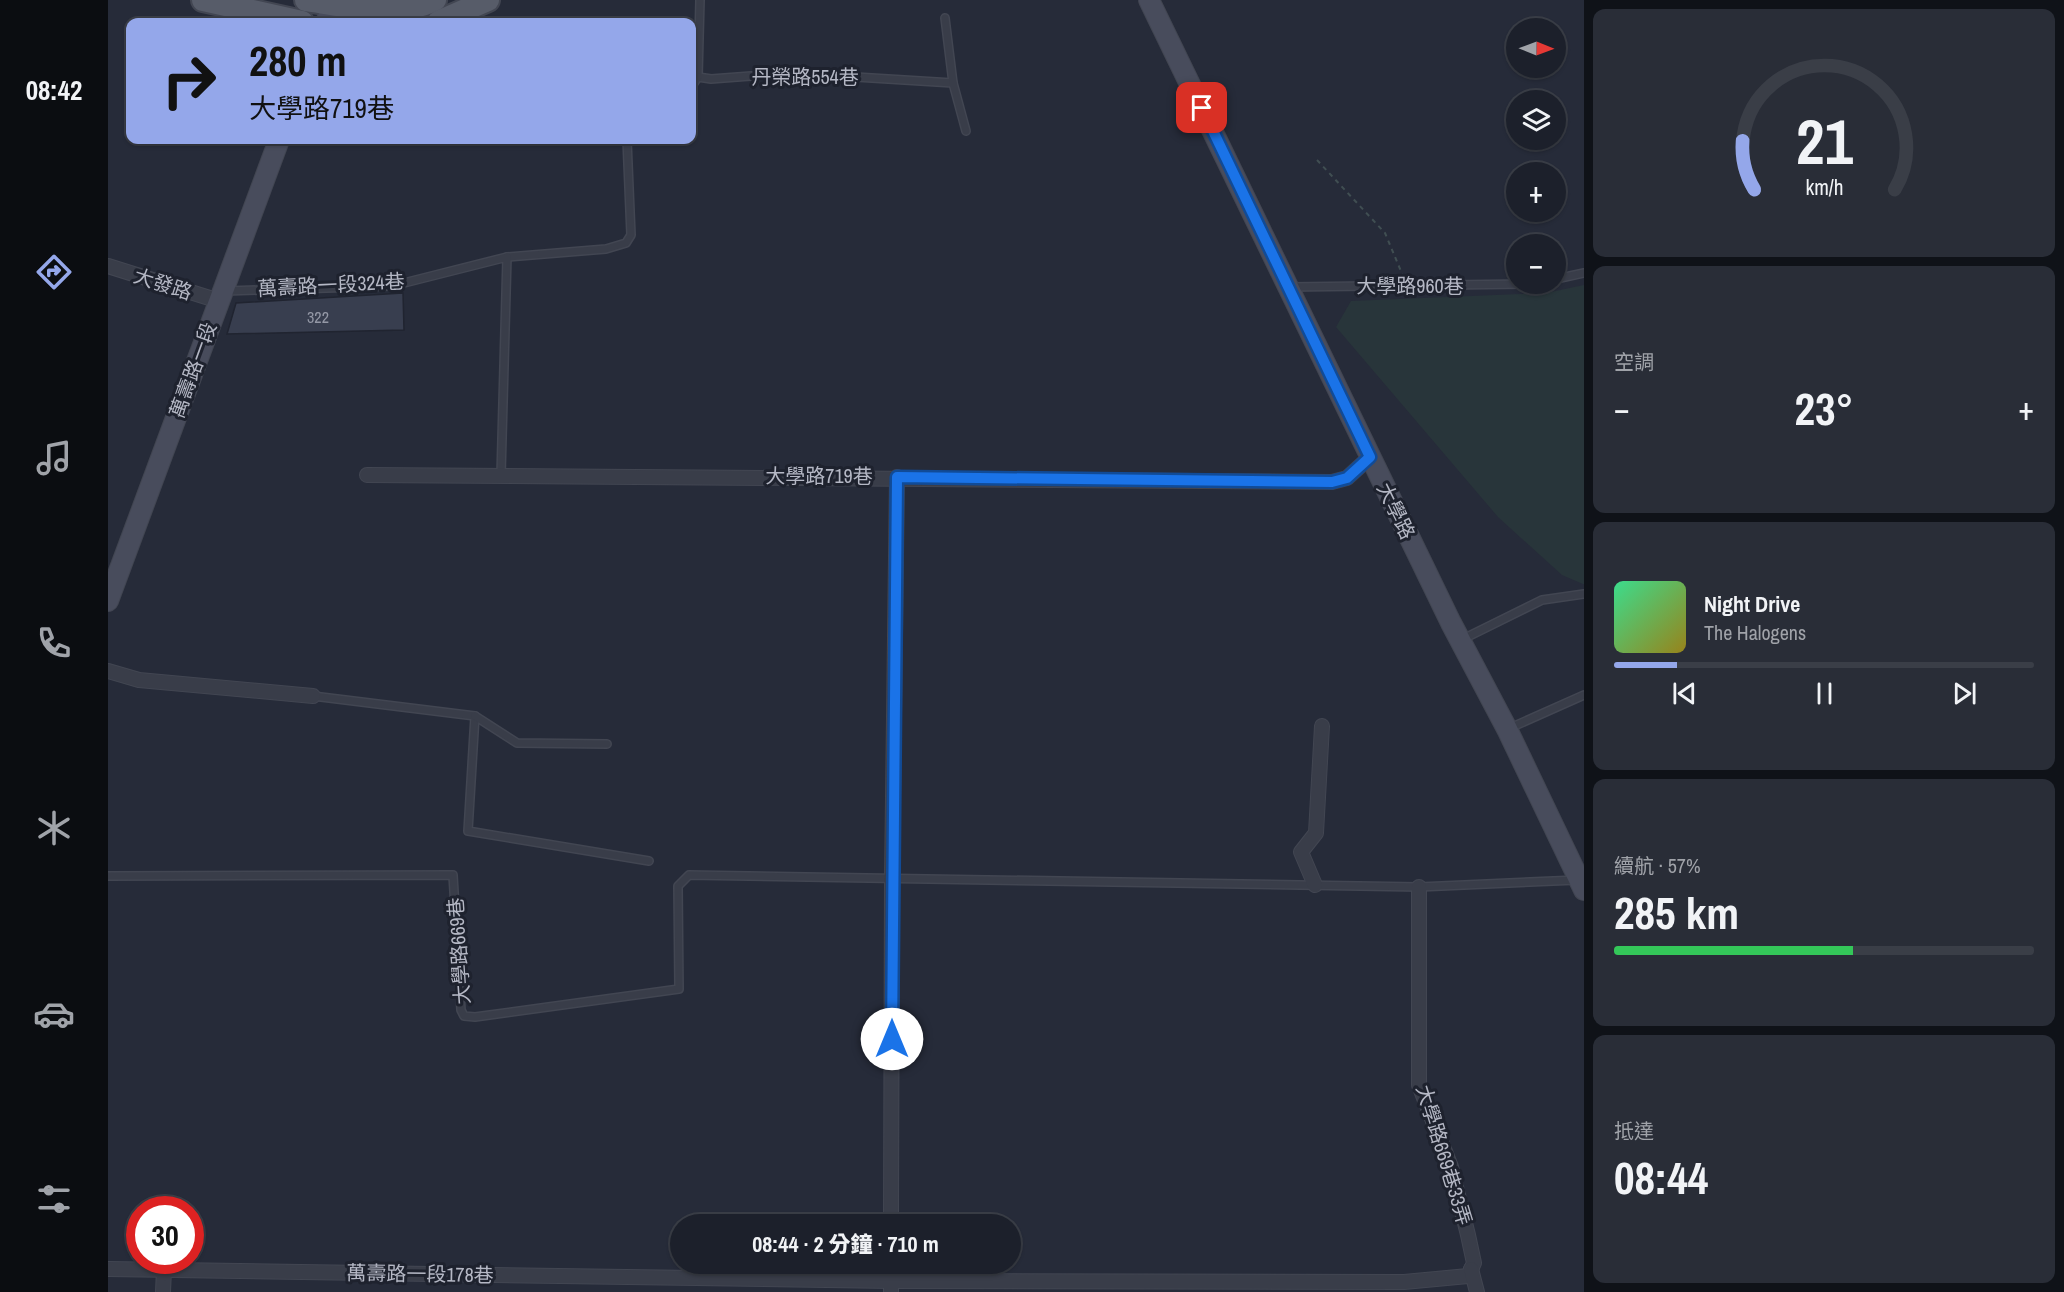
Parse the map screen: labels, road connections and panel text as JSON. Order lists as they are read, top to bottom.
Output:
{
  "streets": {
    "main road": ["萬壽路一段", "大學路"],
    "street": [
      "大發路",
      "大學路719巷",
      "大學路669巷33弄",
      "萬壽路一段178巷"
    ],
    "lane": [
      "丹榮路554巷",
      "萬壽路一段324巷",
      "大學路960巷",
      "大學路669巷"
    ]
  },
  "crossings": [
    ["大發路", "萬壽路一段324巷"],
    ["大發路", "萬壽路一段"],
    ["萬壽路一段324巷", "萬壽路一段"],
    ["大學路960巷", "大學路"],
    ["大學路719巷", "大學路"]
  ],
  "house_numbers": ["322"],
  "north": "right",
  "page": {
    "tabs": "08:42",
    "map_buttons": ["+", "−"],
    "turn": ["280 m", "大學路719巷"],
    "tile": [
      "空調",
      ["續航 · 57%", "285 km"],
      ["抵達", "08:44"]
    ],
    "heat": ["−", "23°", "+"],
    "song": ["Night Drive", "The Halogens"],
    "limit": "30",
    "trip": "08:44 · 2 分鐘 · 710 m",
    "gauge": ["21", "km/h"]
  }
}
